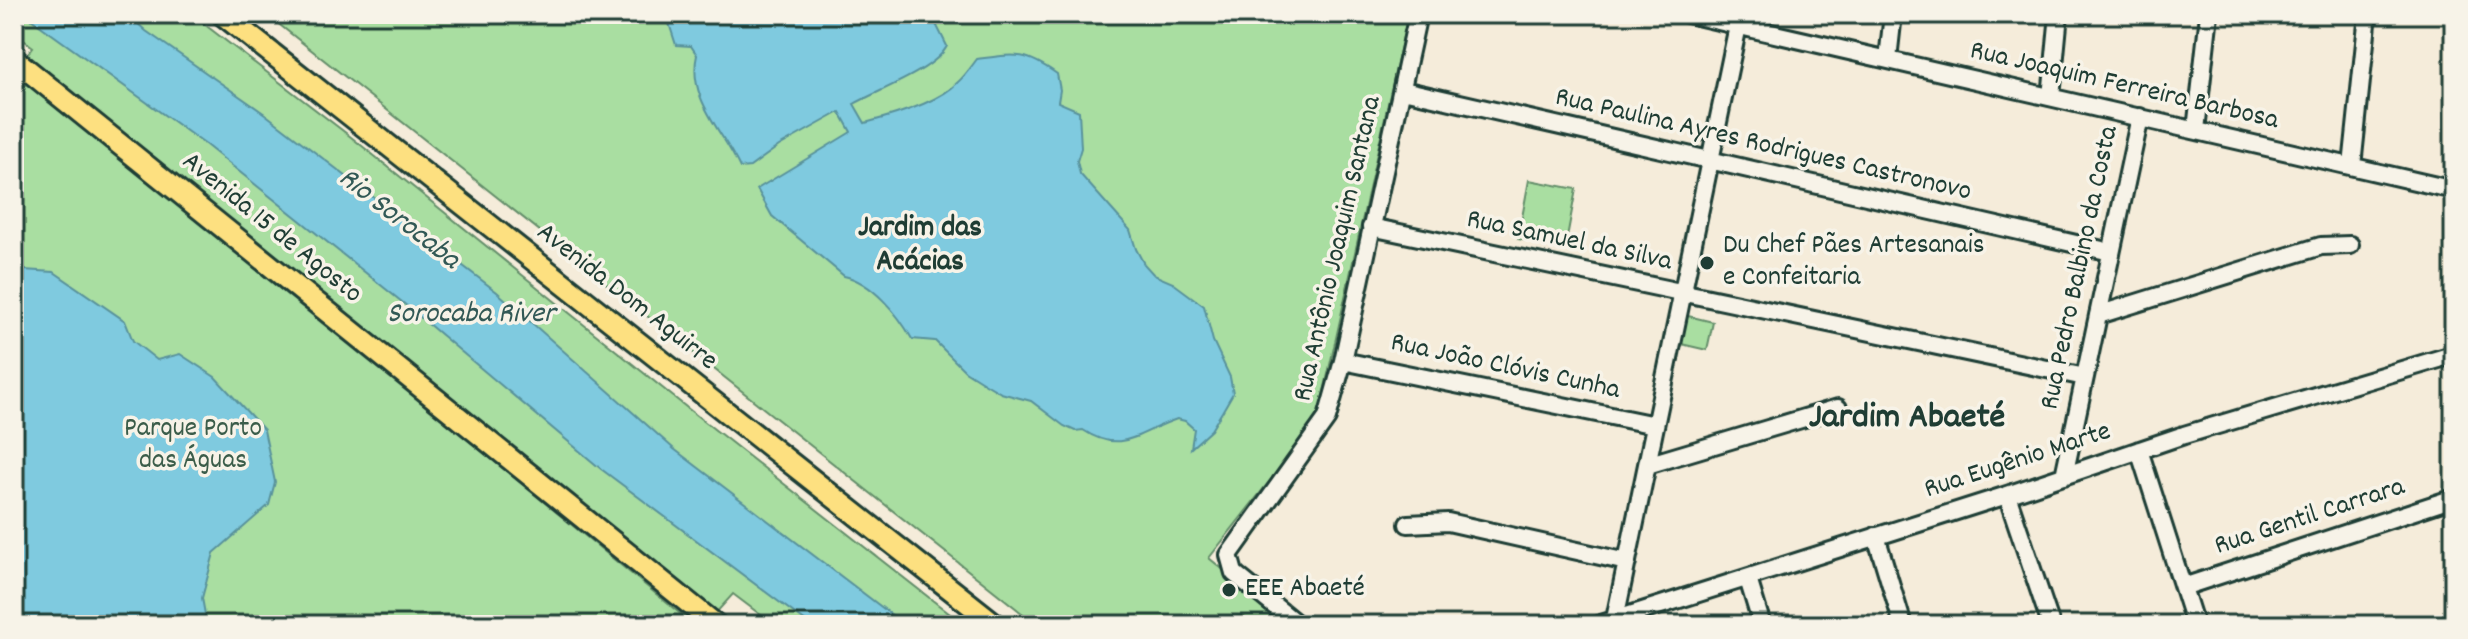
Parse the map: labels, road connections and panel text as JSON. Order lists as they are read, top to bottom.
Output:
{
  "streets": {
    "main road": ["Avenida 15 de Agosto", "Avenida Dom Aguirre"],
    "street": [
      "Rua Joaquim Ferreira Barbosa",
      "Rua Paulina Ayres Rodrigues Castronovo",
      "Rua Samuel da Silva",
      "Rua Antônio Joaquim Santana",
      "Rua Pedro Balbino da Costa",
      "Rua João Clóvis Cunha",
      "Rua Eugênio Marte",
      "Rua Gentil Carrara"
    ]
  },
  "crossings": [
    ["Rua Joaquim Ferreira Barbosa", "Rua Pedro Balbino da Costa"],
    ["Rua Paulina Ayres Rodrigues Castronovo", "Rua Antônio Joaquim Santana"],
    ["Rua Paulina Ayres Rodrigues Castronovo", "Rua Pedro Balbino da Costa"],
    ["Rua Samuel da Silva", "Rua Antônio Joaquim Santana"],
    ["Rua Samuel da Silva", "Rua Pedro Balbino da Costa"],
    ["Rua Antônio Joaquim Santana", "Rua João Clóvis Cunha"],
    ["Rua Pedro Balbino da Costa", "Rua Eugênio Marte"]
  ],
  "districts": ["Jardim das Acácias", "Jardim Abaeté"],
  "water": ["Rio Sorocaba", "Sorocaba River"],
  "parks": ["Parque Porto das Águas"],
  "places": ["Du Chef Pães Artesanais e Confeitaria", "EEE Abaeté"]
}
